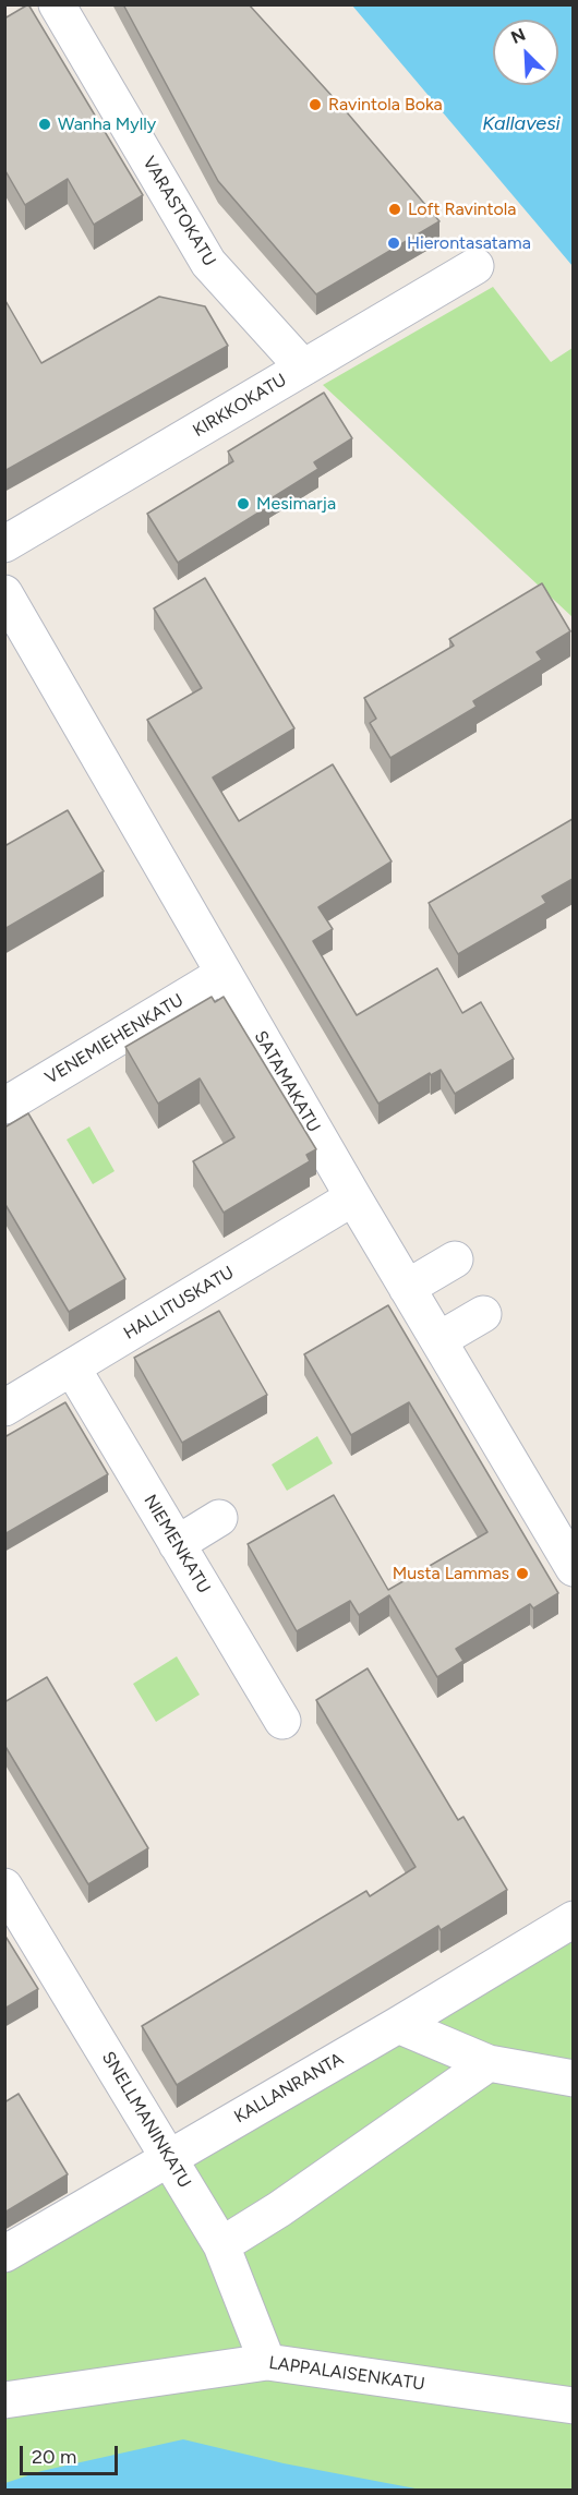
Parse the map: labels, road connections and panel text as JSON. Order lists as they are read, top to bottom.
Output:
{
  "streets": {
    "street": [
      "VARASTOKATU",
      "KIRKKOKATU",
      "VENEMIEHENKATU",
      "SATAMAKATU",
      "HALLITUSKATU",
      "NIEMENKATU",
      "KALLANRANTA",
      "SNELLMANINKATU",
      "LAPPALAISENKATU"
    ]
  },
  "crossings": [
    ["VARASTOKATU", "KIRKKOKATU"],
    ["VENEMIEHENKATU", "SATAMAKATU"],
    ["SATAMAKATU", "HALLITUSKATU"],
    ["HALLITUSKATU", "NIEMENKATU"],
    ["KALLANRANTA", "SNELLMANINKATU"],
    ["SNELLMANINKATU", "LAPPALAISENKATU"]
  ],
  "water": ["Kallavesi"],
  "places": [
    "Ravintola Boka",
    "Wanha Mylly",
    "Loft Ravintola",
    "Hierontasatama",
    "Mesimarja",
    "Musta Lammas"
  ],
  "scale_bar": "20 m",
  "north": "top left"
}
